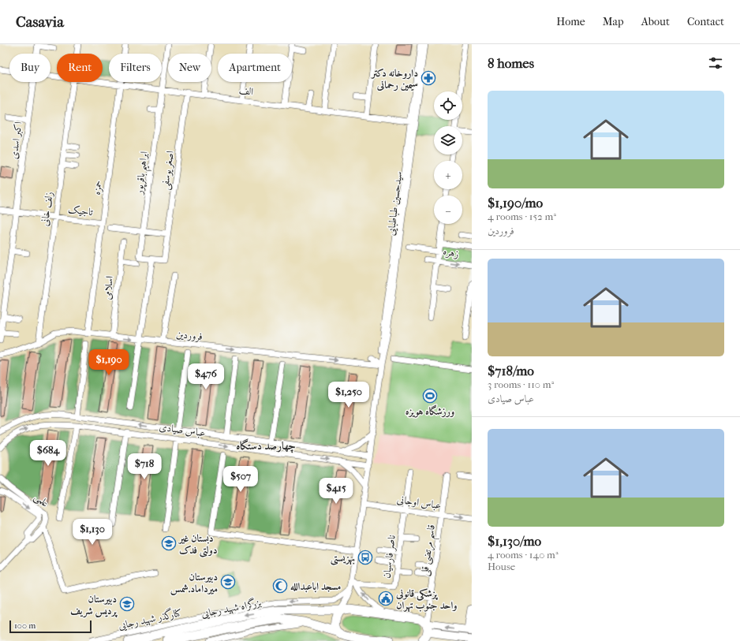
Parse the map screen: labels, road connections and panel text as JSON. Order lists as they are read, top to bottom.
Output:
{
  "streets": {
    "highway": ["بزرگراه شهید رجایی"],
    "street": [
      "الف",
      "اکبر اسدی",
      "اصغر یوسفی",
      "ابراهیم باقرپور",
      "حمزه",
      "سیدحسین طباطبایی",
      "زلف خانی",
      "تاجیک",
      "زهره",
      "اسلامی",
      "فروردین",
      "عباس صیادی",
      "علمی",
      "عباس اوجانی",
      "قاسم مرتضی قلی",
      "ناصر فارسیان",
      "کنارگذر شهید رجایی"
    ]
  },
  "crossings": [
    ["الف", "اصغر یوسفی"],
    ["الف", "ابراهیم باقرپور"],
    ["الف", "حمزه"],
    ["الف", "سیدحسین طباطبایی"],
    ["اکبر اسدی", "تاجیک"],
    ["اصغر یوسفی", "ابراهیم باقرپور"],
    ["حمزه", "تاجیک"],
    ["حمزه", "فروردین"],
    ["سیدحسین طباطبایی", "فروردین"],
    ["سیدحسین طباطبایی", "عباس صیادی"],
    ["سیدحسین طباطبایی", "عباس اوجانی"],
    ["سیدحسین طباطبایی", "بزرگراه شهید رجایی"],
    ["سیدحسین طباطبایی", "کنارگذر شهید رجایی"],
    ["زلف خانی", "تاجیک"],
    ["زلف خانی", "فروردین"],
    ["اسلامی", "فروردین"],
    ["عباس اوجانی", "قاسم مرتضی قلی"],
    ["عباس اوجانی", "ناصر فارسیان"],
    ["قاسم مرتضی قلی", "بزرگراه شهید رجایی"]
  ],
  "one_way": ["فروردین"],
  "districts": ["چهارصد دستگاه"],
  "places": {
    "pharmacy": ["داروخانه دکتر سیمین رحمانی"],
    "sports": ["ورزشگاه هویزه"],
    "school or university": ["دبستان غیر دولتی فدک", "دبیرستان میرداماد.شمس", "دبیرستان پردیس شریف"],
    "bus stop": ["بهزیستی"],
    "mosque": ["مسجد اباعبدالله"],
    "public building": ["پزشکی قانونی واحد جنوب تهران"]
  },
  "scale_bar": "100 m",
  "page": {
    "header": "Casavia",
    "nav": [
      "Home",
      "Map",
      "About",
      "Contact"
    ],
    "heading": "8 homes",
    "chip": [
      "Buy",
      "Rent",
      "Filters",
      "New",
      "Apartment"
    ],
    "list": [
      {
        "name": "$1,190/mo",
        "note": "4 rooms · 152 m² · فروردین"
      },
      {
        "name": "$718/mo",
        "note": "3 rooms · 110 m² · عباس صیادی"
      },
      {
        "name": "$1,130/mo",
        "note": "4 rooms · 140 m² · House"
      }
    ],
    "map_buttons": ["+", "−"],
    "price": [
      "$1,190",
      "$476",
      "$1,250",
      "$684",
      "$718",
      "$507",
      "$415",
      "$1,130"
    ],
    "scale": "100 m"
  }
}
